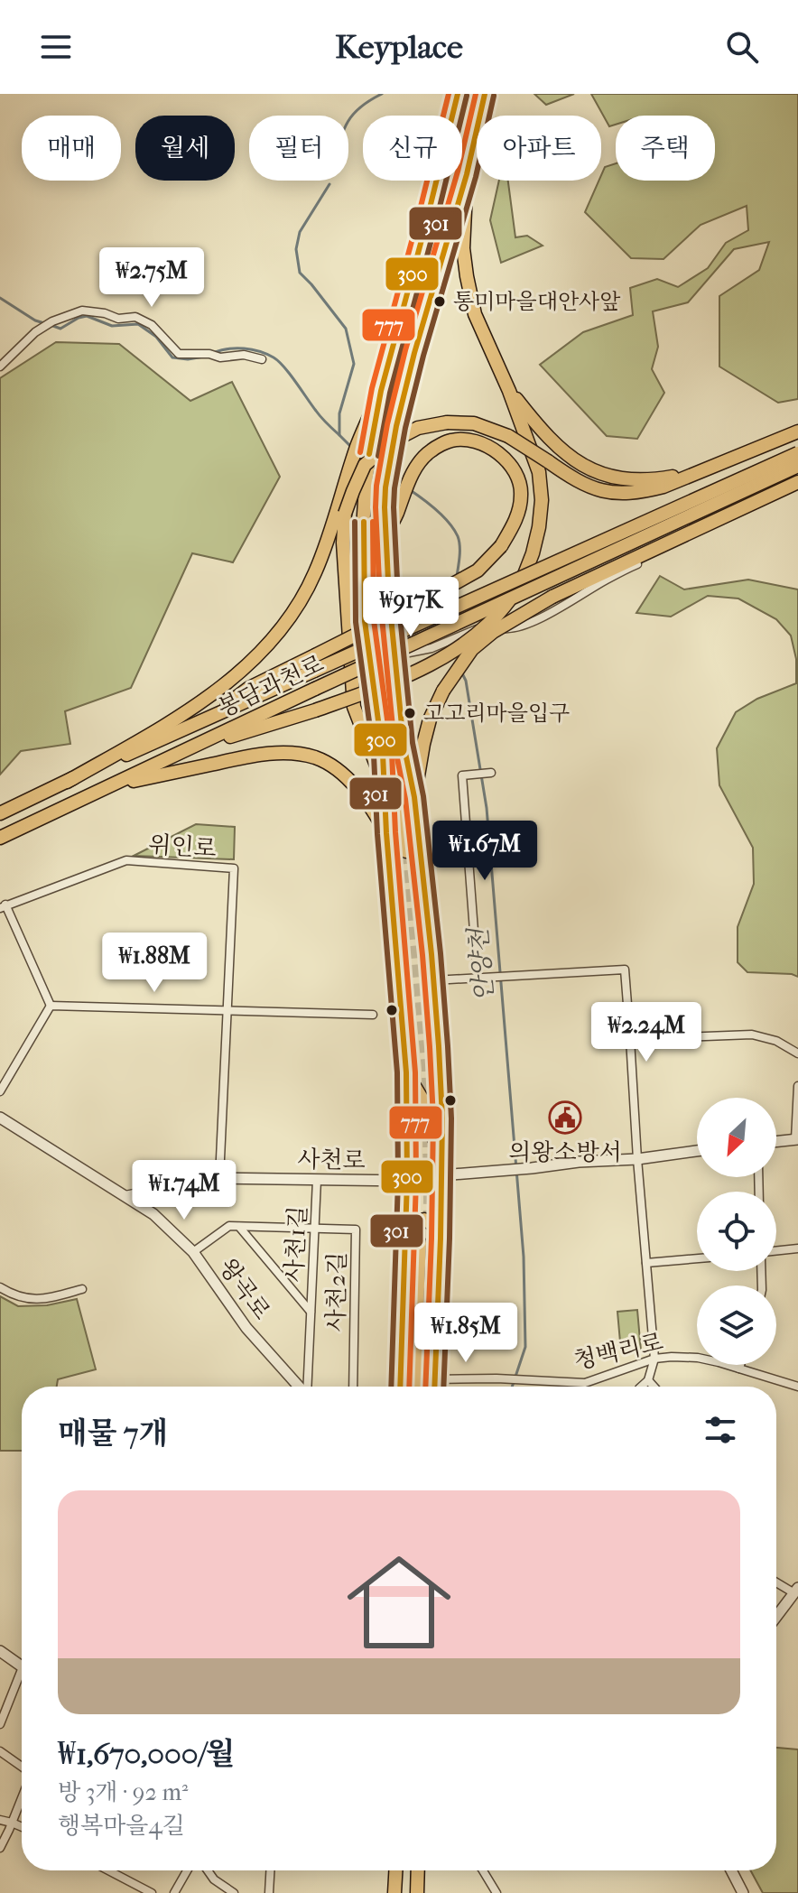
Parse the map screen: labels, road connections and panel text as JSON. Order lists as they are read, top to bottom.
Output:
{
  "streets": {
    "main road": ["봉담과천로"],
    "street": [
      "위인로",
      "사천로",
      "사천1길",
      "왕곡로",
      "사천2길",
      "청백리로"
    ]
  },
  "crossings": [
    ["위인로", "사천로"],
    ["사천로", "사천1길"],
    ["사천로", "왕곡로"],
    ["사천1길", "사천2길"],
    ["왕곡로", "사천2길"]
  ],
  "water": ["안양천"],
  "places": {
    "other": ["통미마을대안사앞", "고고리마을입구"],
    "public building": ["의왕소방서"]
  },
  "lines": ["transit line 300", "transit line 777", "transit line 301"],
  "north": "bottom left",
  "page": {
    "header": "Keyplace",
    "chip": [
      "매매",
      "월세",
      "필터",
      "신규",
      "아파트",
      "주택"
    ],
    "price": [
      "₩2.75M",
      "₩917K",
      "₩1.67M",
      "₩1.88M",
      "₩2.24M",
      "₩1.74M",
      "₩1.85M"
    ],
    "heading": "매물 7개",
    "list": [
      {
        "name": "₩1,670,000/월",
        "note": "방 3개 · 92 m² · 행복마을4길"
      }
    ]
  }
}
